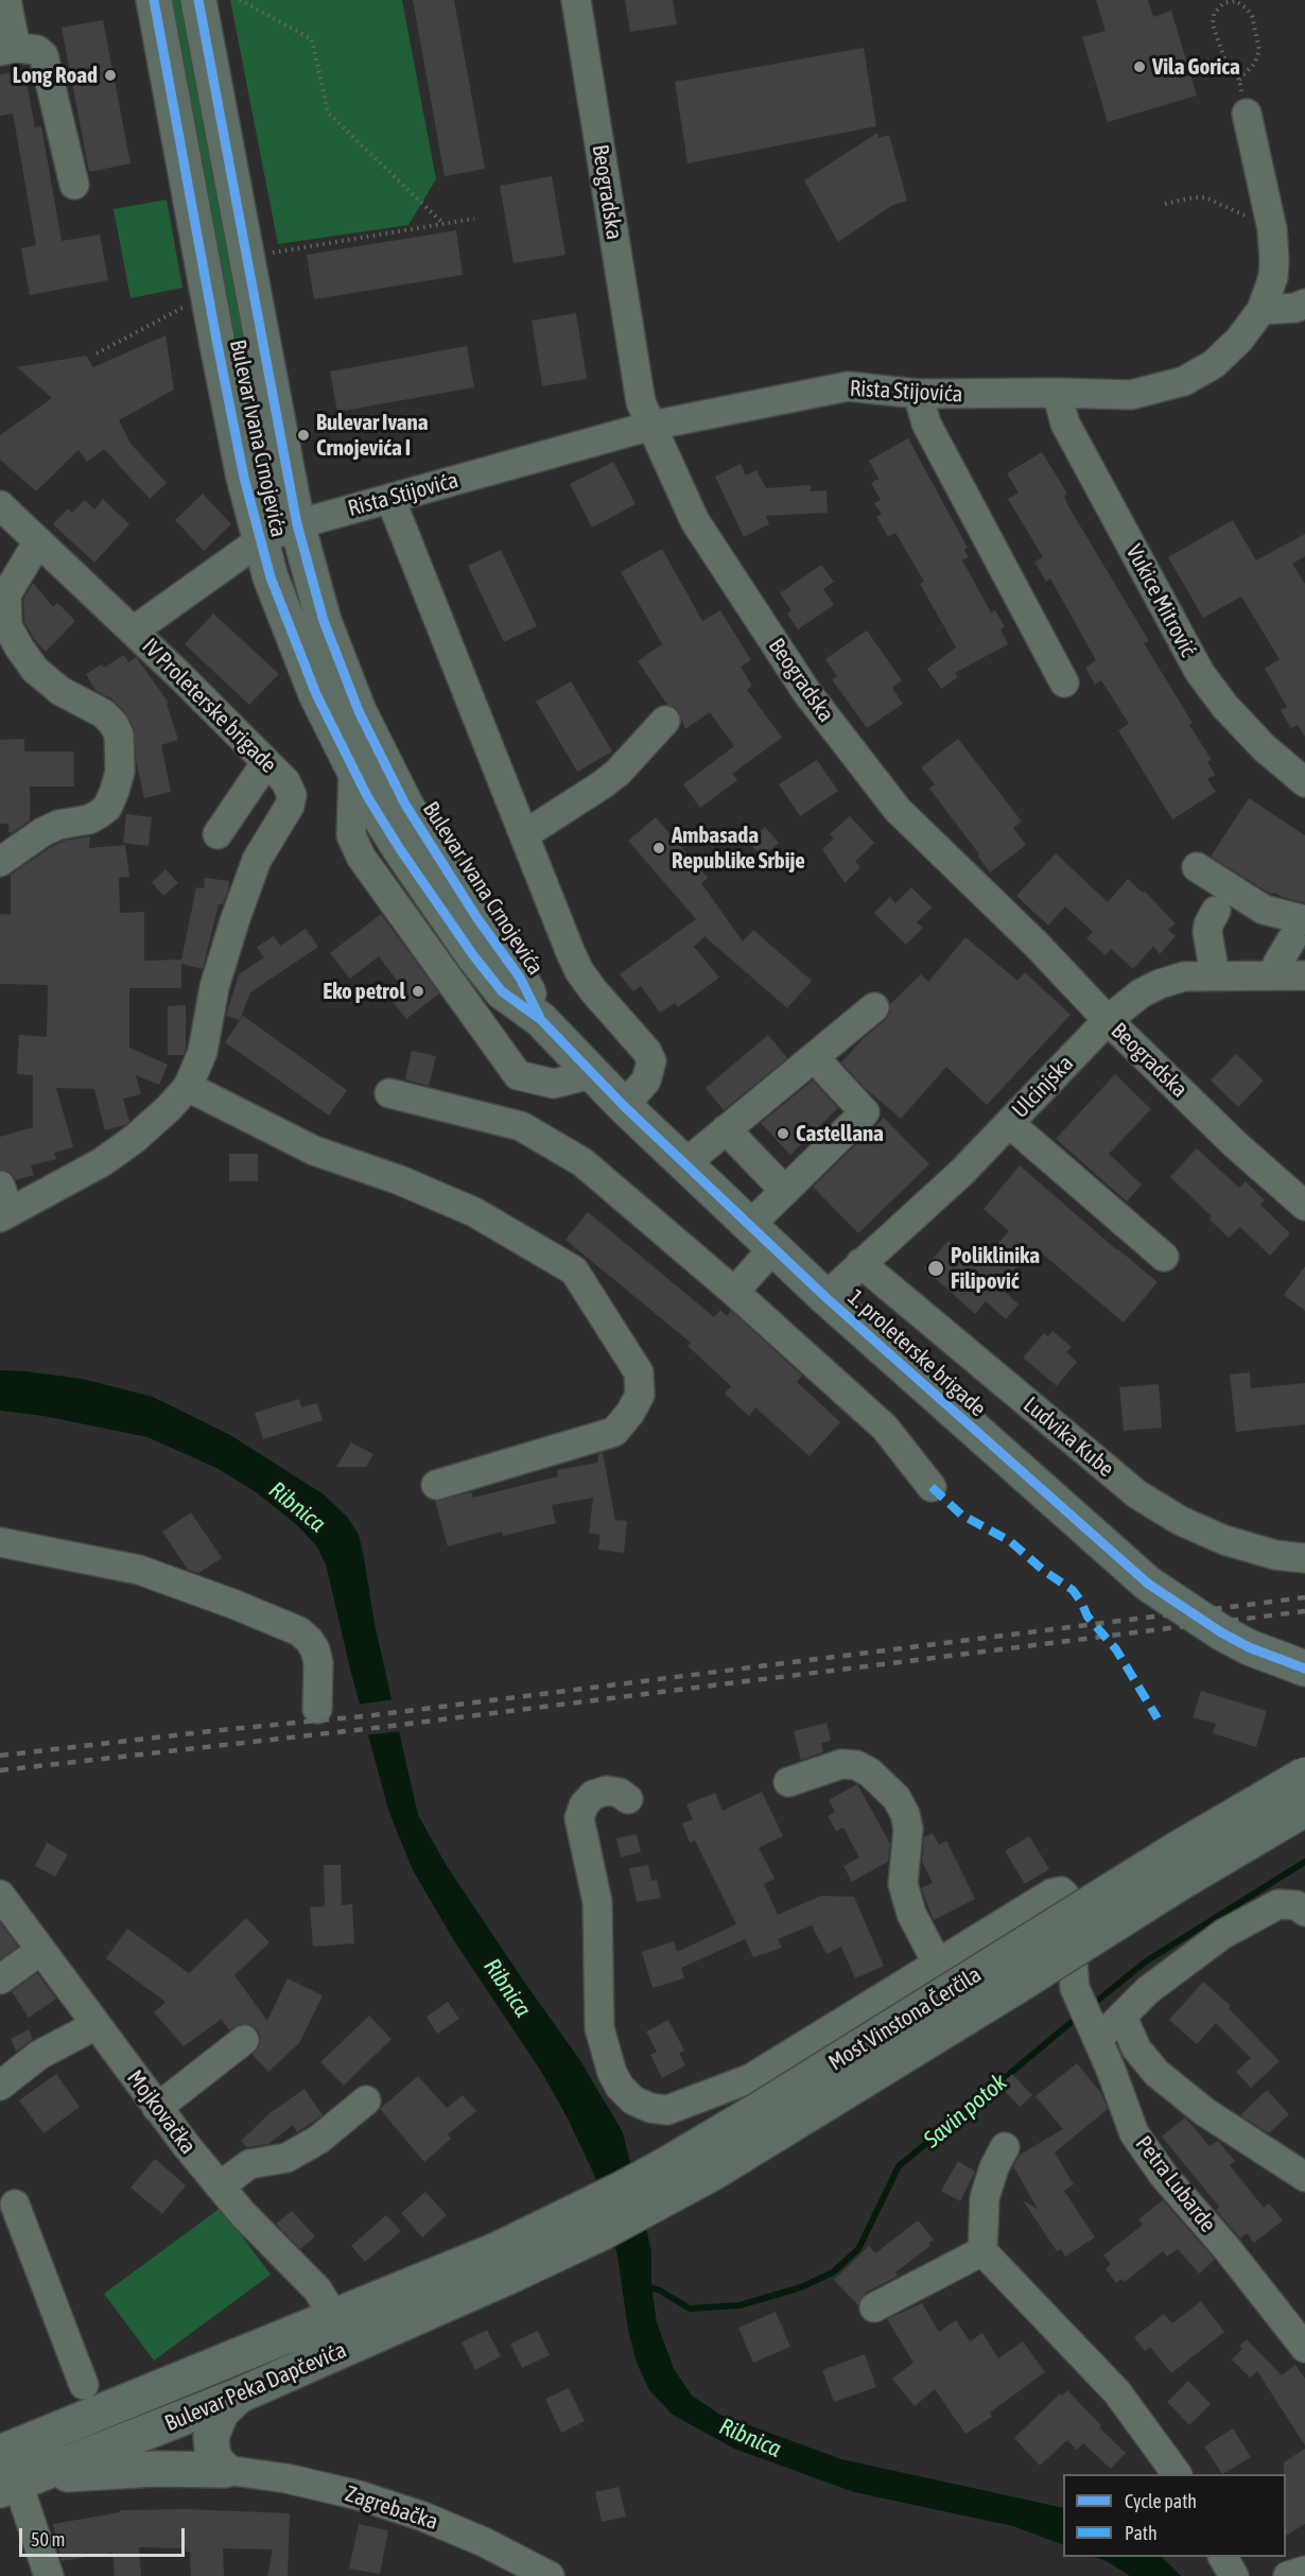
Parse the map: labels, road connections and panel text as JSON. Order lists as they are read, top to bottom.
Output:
{
  "streets": {
    "main road": [
      "Bulevar Ivana Crnojevića",
      "1. proleterske brigade",
      "Most Vinstona Čerčila",
      "Bulevar Peka Dapčevića"
    ],
    "street": [
      "Beogradska",
      "Rista Stijovića",
      "Vukice Mitrović",
      "IV Proleterske brigade",
      "Ulcinjska",
      "Ludvika Kube",
      "Mojkovačka",
      "Petra Lubarde",
      "Zagrebačka"
    ]
  },
  "crossings": [
    ["Beogradska", "Rista Stijovića"],
    ["Beogradska", "Ulcinjska"],
    ["Rista Stijovića", "Bulevar Ivana Crnojevića"],
    ["Rista Stijovića", "Vukice Mitrović"],
    ["Rista Stijovića", "IV Proleterske brigade"],
    ["Bulevar Ivana Crnojevića", "IV Proleterske brigade"],
    ["Bulevar Ivana Crnojevića", "1. proleterske brigade"],
    ["Ulcinjska", "1. proleterske brigade"],
    ["Ulcinjska", "Ludvika Kube"],
    ["Most Vinstona Čerčila", "Bulevar Peka Dapčevića"],
    ["Mojkovačka", "Bulevar Peka Dapčevića"]
  ],
  "water": ["Ribnica", "Savin potok"],
  "places": [
    "Vila Gorica",
    "Long Road",
    "Bulevar Ivana Crnojevića I",
    "Ambasada Republike Srbije",
    "Eko petrol",
    "Castellana",
    "Poliklinika Filipović"
  ],
  "legend": ["Cycle path", "Path"],
  "scale_bar": "50 m"
}
